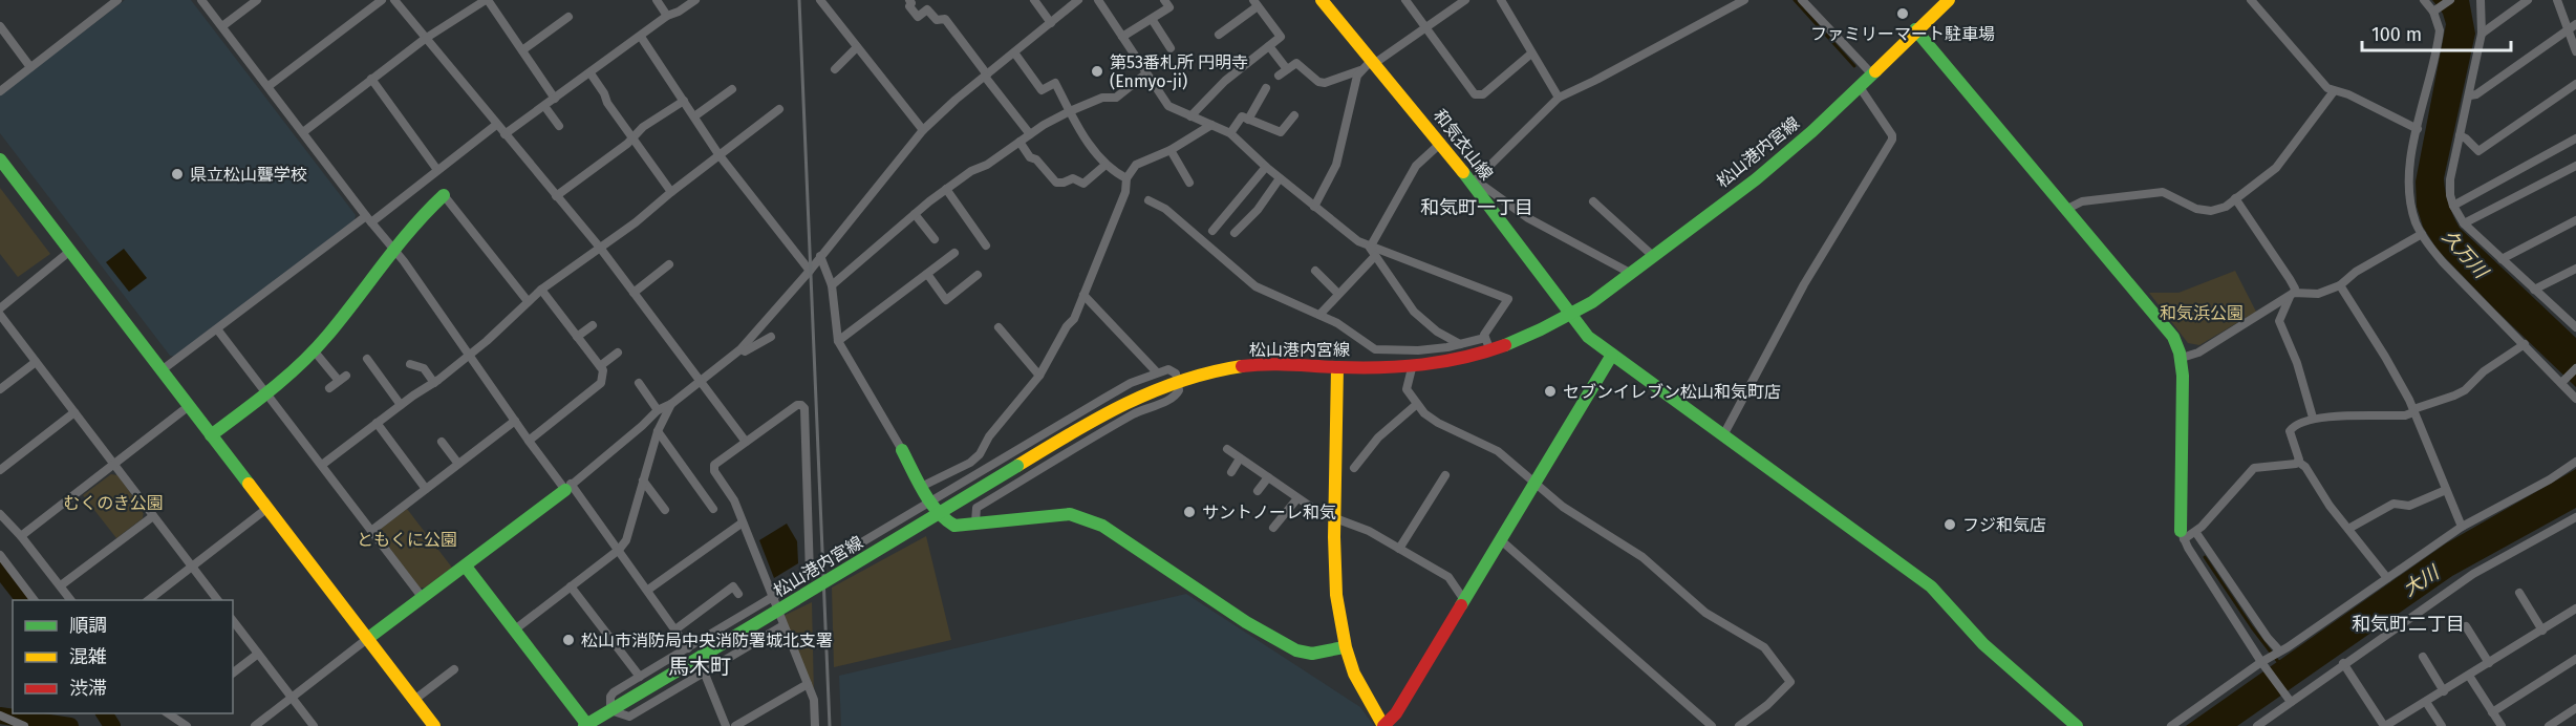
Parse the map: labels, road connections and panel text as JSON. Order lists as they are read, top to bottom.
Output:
{
  "streets": {
    "street": ["和気衣山線", "松山港内宮線"]
  },
  "crossings": [
    ["和気衣山線", "松山港内宮線"]
  ],
  "districts": ["和気町一丁目", "和気町二丁目", "馬木町"],
  "water": ["久万川", "大川"],
  "parks": ["和気浜公園", "むくのき公園", "ともくに公園"],
  "places": [
    "ファミリーマート駐車場",
    "第53番札所 円明寺 (Enmyo-ji)",
    "県立松山聾学校",
    "セブンイレブン松山和気町店",
    "サントノーレ和気",
    "フジ和気店",
    "松山市消防局中央消防署城北支署"
  ],
  "legend": ["順調", "混雑", "渋滞"],
  "scale_bar": "100 m"
}
